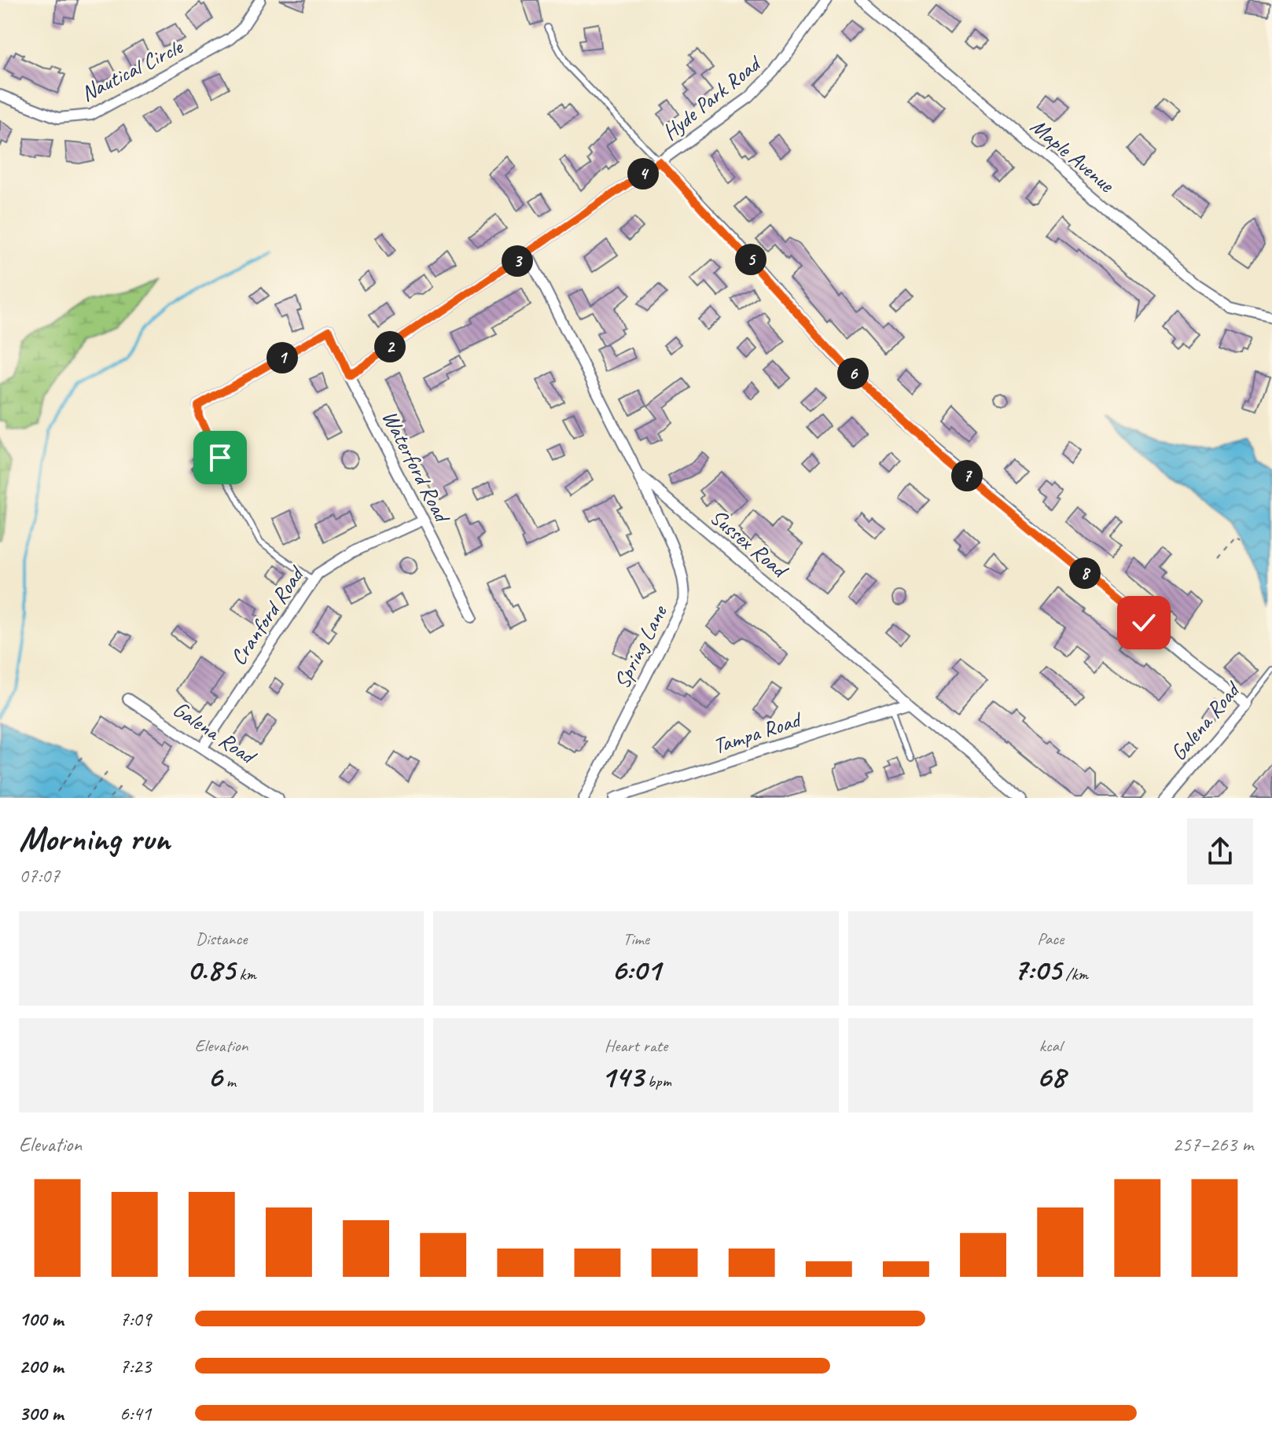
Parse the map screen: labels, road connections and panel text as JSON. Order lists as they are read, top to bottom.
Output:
{
  "streets": {
    "street": [
      "Nautical Circle",
      "Hyde Park Road",
      "Maple Avenue",
      "Waterford Road",
      "Sussex Road",
      "Cranford Road",
      "Spring Lane",
      "Galena Road",
      "Tampa Road"
    ]
  },
  "crossings": [
    ["Hyde Park Road", "Waterford Road"],
    ["Hyde Park Road", "Sussex Road"],
    ["Waterford Road", "Cranford Road"],
    ["Sussex Road", "Spring Lane"],
    ["Sussex Road", "Tampa Road"],
    ["Cranford Road", "Galena Road"]
  ],
  "page": {
    "pins": [
      "4",
      "5",
      "3",
      "2",
      "1",
      "6",
      "7",
      "8"
    ],
    "heading": ["Morning run", "07:07"],
    "stats": [
      ["Distance", "0.85 km"],
      ["Time", "6:01"],
      ["Pace", "7:05 /km"],
      ["Elevation", "6 m"],
      ["Heart rate", "143 bpm"],
      ["kcal", "68"]
    ],
    "chart": ["Elevation", "257–263 m"],
    "list": [
      {
        "name": "100 m",
        "note": "7:09"
      },
      {
        "name": "200 m",
        "note": "7:23"
      },
      {
        "name": "300 m",
        "note": "6:41"
      }
    ]
  }
}
